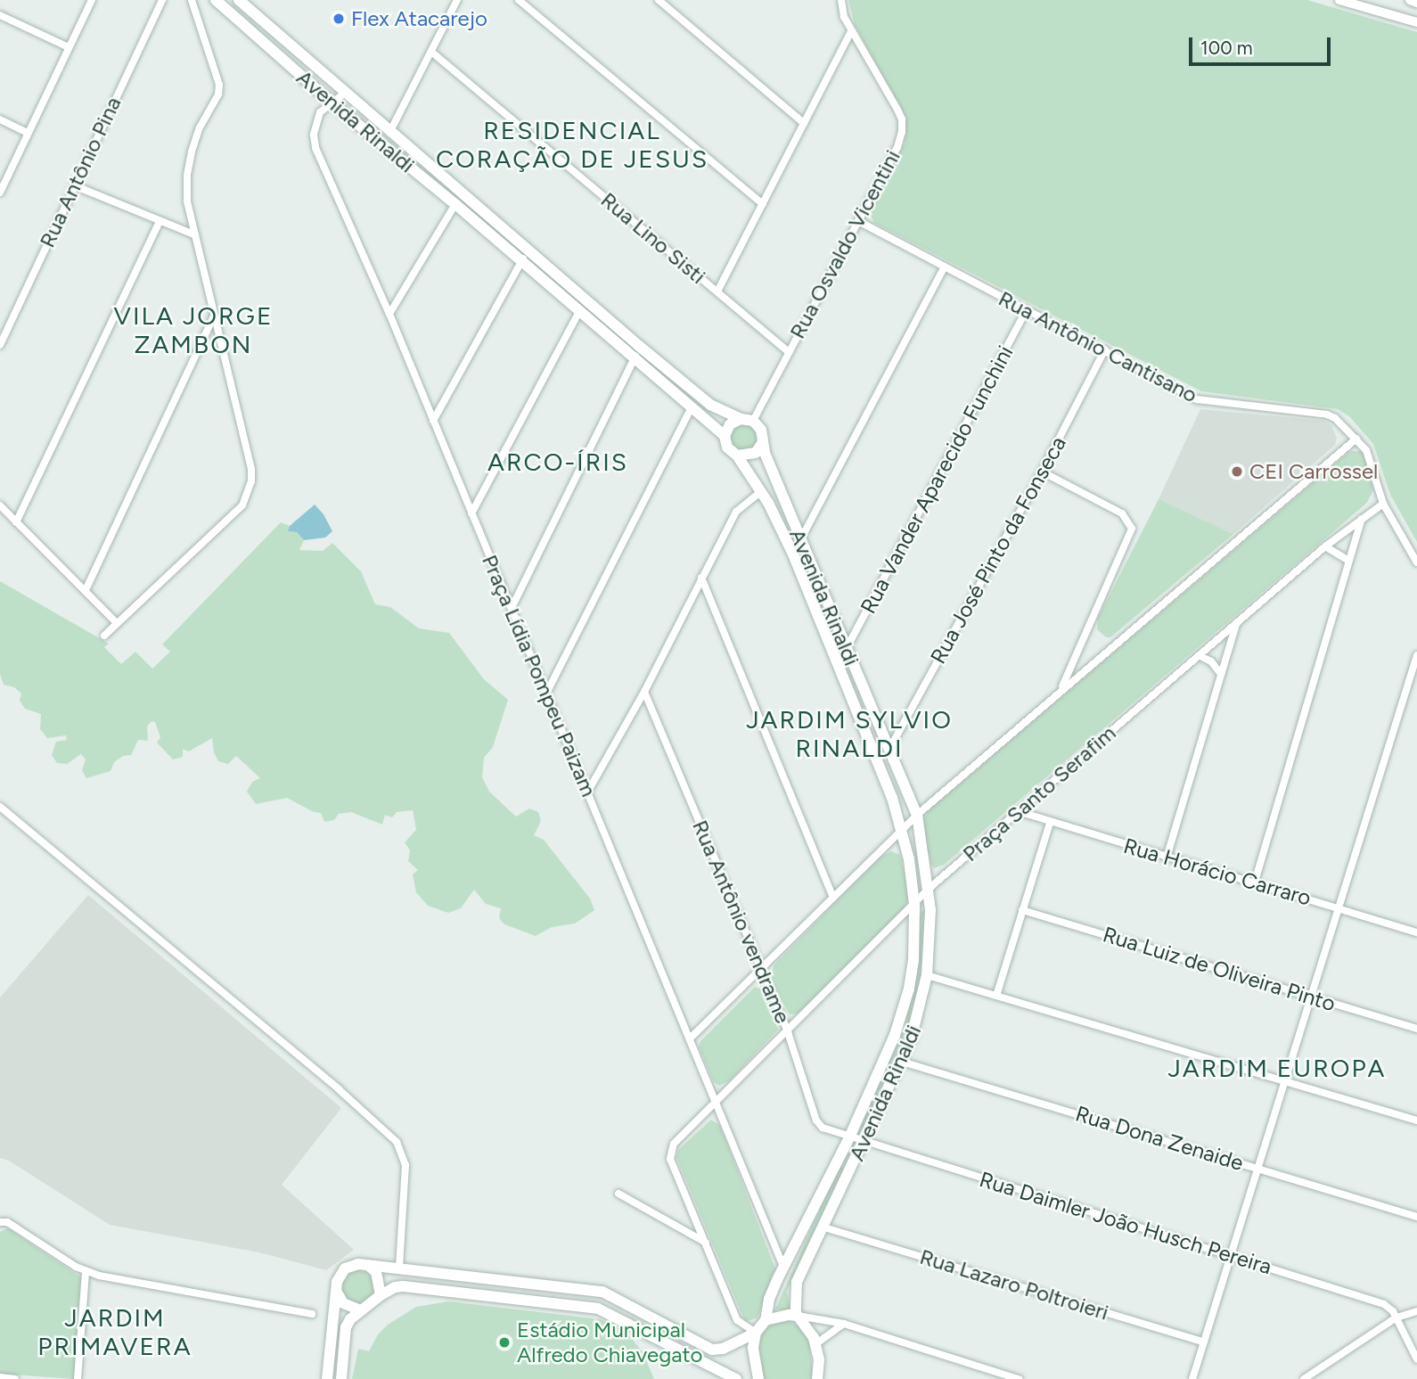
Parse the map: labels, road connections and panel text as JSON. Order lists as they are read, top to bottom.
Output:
{
  "streets": {
    "main road": ["Avenida Rinaldi"],
    "street": [
      "Rua Antônio Pina",
      "Rua Lino Sisti",
      "Rua Osvaldo Vicentini",
      "Rua Antônio Cantisano",
      "Rua Vander Aparecido Funchini",
      "Rua José Pinto da Fonseca",
      "Praça Lídia Pompeu Paizam",
      "Praça Santo Serafim",
      "Rua Horácio Carraro",
      "Rua Antônio vendrame",
      "Rua Luiz de Oliveira Pinto",
      "Rua Dona Zenaide",
      "Rua Daimler João Husch Pereira",
      "Rua Lazaro Poltroieri"
    ]
  },
  "crossings": [
    ["Avenida Rinaldi", "Rua Osvaldo Vicentini"],
    ["Avenida Rinaldi", "Rua Vander Aparecido Funchini"],
    ["Avenida Rinaldi", "Rua José Pinto da Fonseca"],
    ["Avenida Rinaldi", "Praça Lídia Pompeu Paizam"],
    ["Avenida Rinaldi", "Praça Santo Serafim"],
    ["Avenida Rinaldi", "Rua Antônio vendrame"],
    ["Avenida Rinaldi", "Rua Dona Zenaide"],
    ["Avenida Rinaldi", "Rua Daimler João Husch Pereira"],
    ["Avenida Rinaldi", "Rua Lazaro Poltroieri"],
    ["Rua Lino Sisti", "Rua Osvaldo Vicentini"],
    ["Rua Osvaldo Vicentini", "Rua Antônio Cantisano"],
    ["Rua Antônio Cantisano", "Rua Vander Aparecido Funchini"],
    ["Rua Antônio Cantisano", "Rua José Pinto da Fonseca"],
    ["Rua Antônio Cantisano", "Praça Santo Serafim"],
    ["Praça Lídia Pompeu Paizam", "Praça Santo Serafim"],
    ["Praça Santo Serafim", "Rua Horácio Carraro"],
    ["Praça Santo Serafim", "Rua Antônio vendrame"],
    ["Rua Antônio vendrame", "Rua Daimler João Husch Pereira"]
  ],
  "districts": [
    "RESIDENCIAL CORAÇÃO DE JESUS",
    "VILA JORGE ZAMBON",
    "ARCO-ÍRIS",
    "JARDIM SYLVIO RINALDI",
    "JARDIM EUROPA",
    "JARDIM PRIMAVERA"
  ],
  "places": ["Flex Atacarejo", "CEI Carrossel", "Estádio Municipal Alfredo Chiavegato"],
  "scale_bar": "100 m"
}
